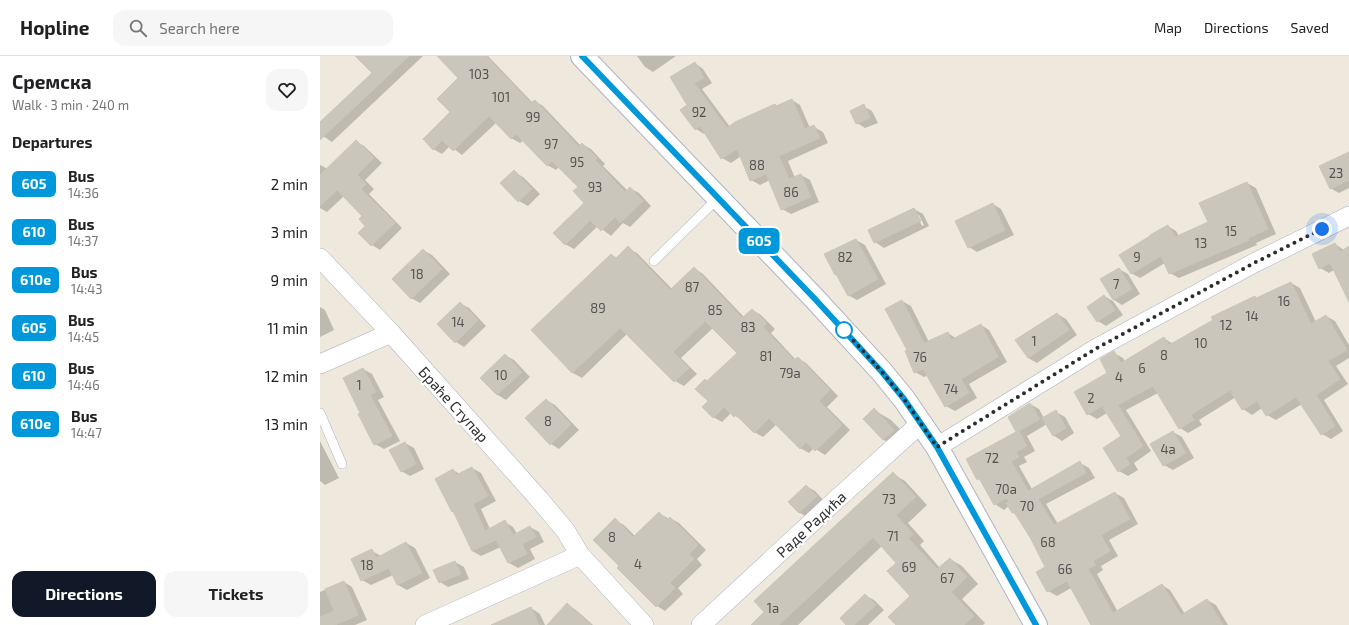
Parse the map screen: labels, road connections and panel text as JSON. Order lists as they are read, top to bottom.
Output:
{
  "streets": {
    "street": ["Браће Ступар", "Раде Радића"]
  },
  "lines": ["bus line 605"],
  "house_numbers": [
    "103",
    "101",
    "92",
    "99",
    "97",
    "95",
    "88",
    "23",
    "93",
    "86",
    "15",
    "13",
    "82",
    "9",
    "18",
    "7",
    "87",
    "16",
    "89",
    "85",
    "14",
    "14",
    "12",
    "83",
    "1",
    "10",
    "8",
    "81",
    "76",
    "6",
    "79a",
    "10",
    "4",
    "1",
    "74",
    "2",
    "8",
    "4a",
    "72",
    "70a",
    "73",
    "70",
    "71",
    "8",
    "68",
    "4",
    "18",
    "69",
    "66",
    "67",
    "1a"
  ],
  "page": {
    "header": "Hopline",
    "search": "Search here",
    "nav": ["Map", "Directions", "Saved"],
    "heading": [
      ["Сремска", "Walk · 3 min · 240 m"],
      "Departures"
    ],
    "on_map": "605",
    "list": [
      {
        "mark": "605",
        "name": "Bus",
        "note": "14:36",
        "value": "2 min"
      },
      {
        "mark": "610",
        "name": "Bus",
        "note": "14:37",
        "value": "3 min"
      },
      {
        "mark": "610e",
        "name": "Bus",
        "note": "14:43",
        "value": "9 min"
      },
      {
        "mark": "605",
        "name": "Bus",
        "note": "14:45",
        "value": "11 min"
      },
      {
        "mark": "610",
        "name": "Bus",
        "note": "14:46",
        "value": "12 min"
      },
      {
        "mark": "610e",
        "name": "Bus",
        "note": "14:47",
        "value": "13 min"
      }
    ],
    "buttons": ["Directions", "Tickets"]
  }
}
